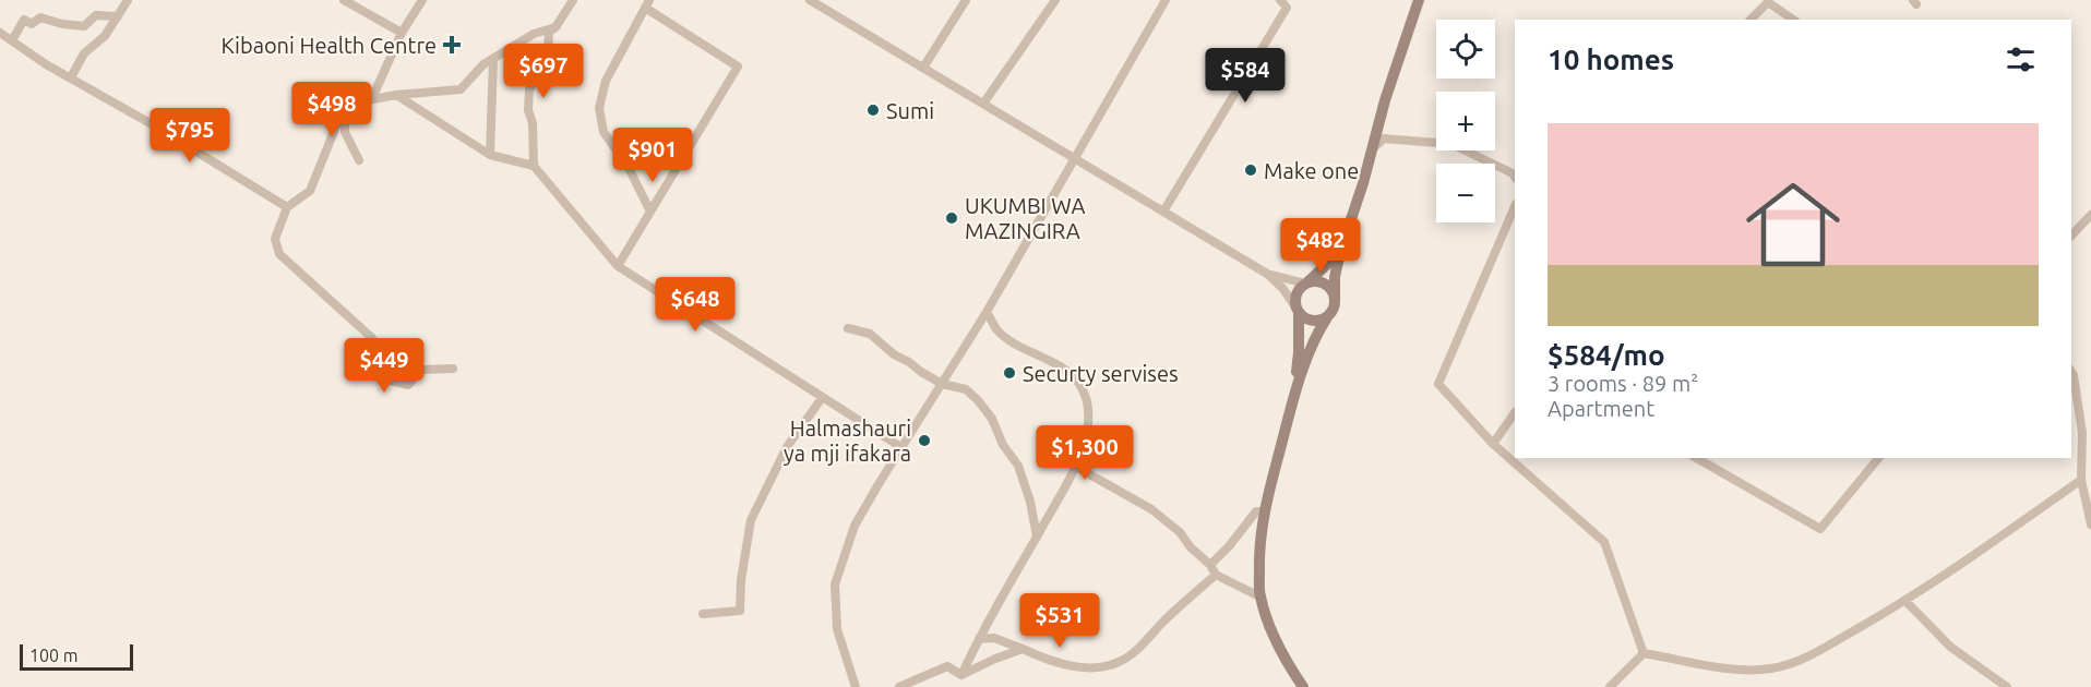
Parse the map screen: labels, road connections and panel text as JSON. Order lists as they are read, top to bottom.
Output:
{
  "places": {
    "health": ["Kibaoni Health Centre"],
    "other": [
      "Sumi",
      "Make one",
      "UKUMBI WA MAZINGIRA",
      "Securty servises",
      "Halmashauri ya mji ifakara"
    ]
  },
  "scale_bar": "100 m",
  "page": {
    "map_buttons": ["+", "−"],
    "heading": "10 homes",
    "price": [
      "$697",
      "$584",
      "$498",
      "$795",
      "$901",
      "$482",
      "$648",
      "$449",
      "$1,300",
      "$531"
    ],
    "list": [
      {
        "name": "$584/mo",
        "note": "3 rooms · 89 m² · Apartment"
      }
    ],
    "scale": "100 m"
  }
}
